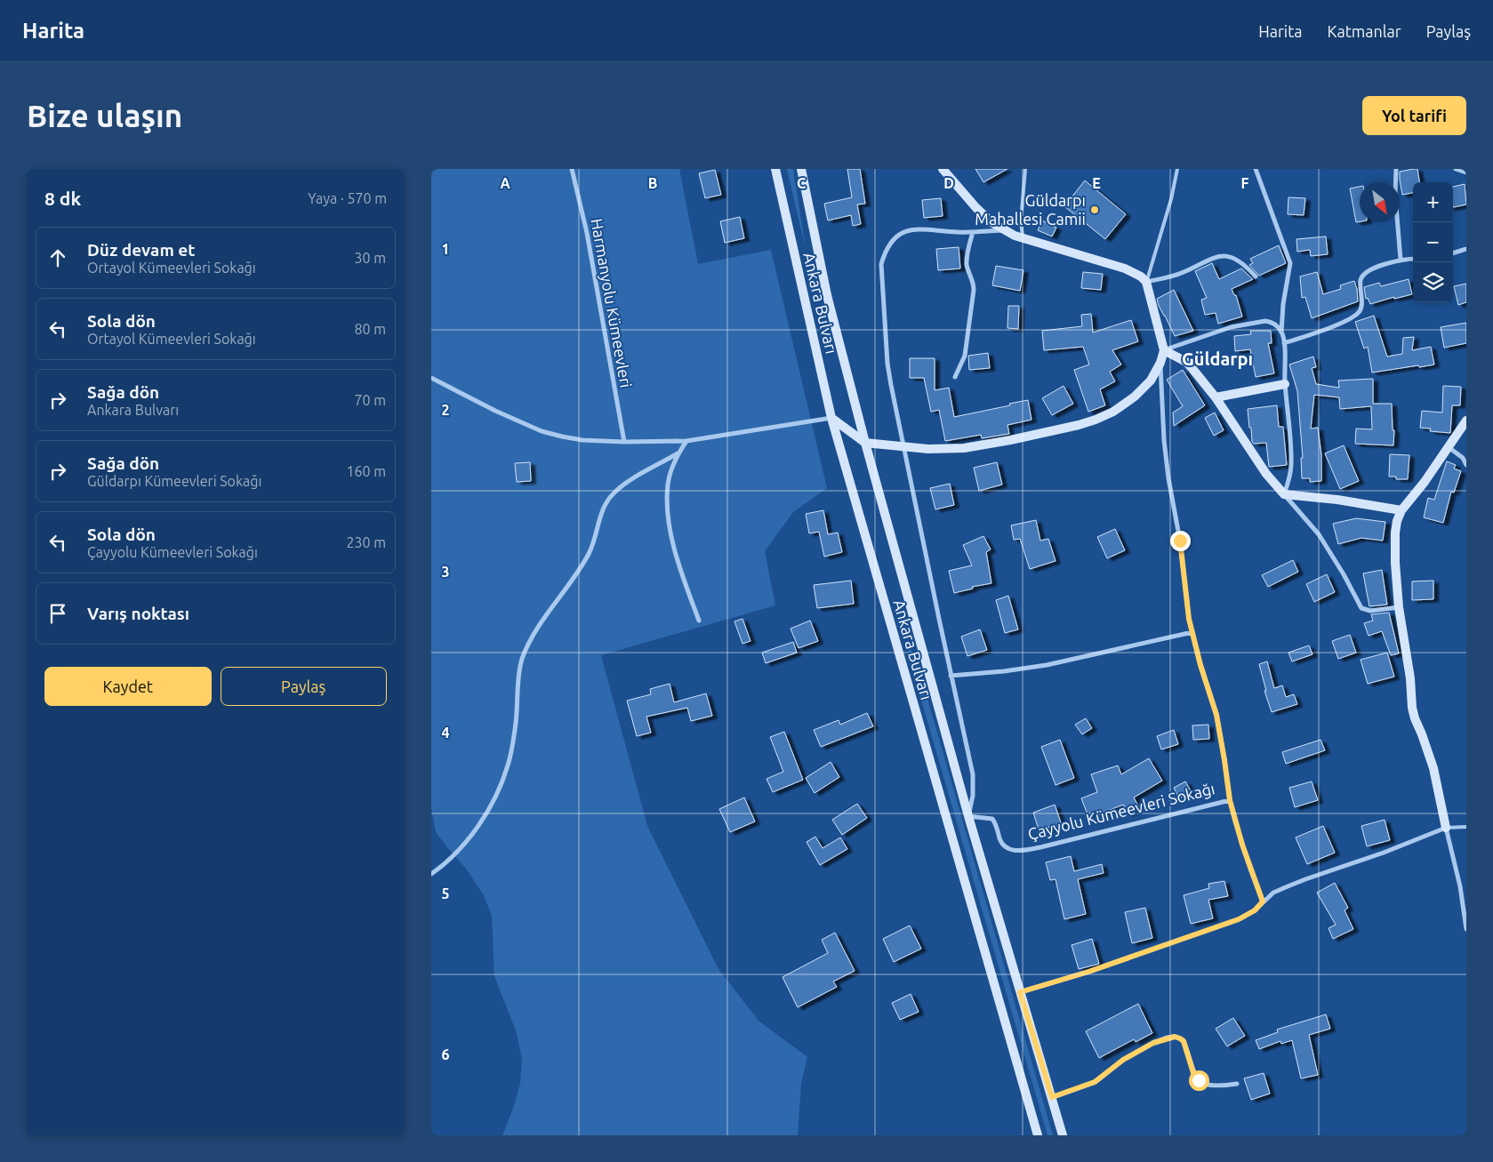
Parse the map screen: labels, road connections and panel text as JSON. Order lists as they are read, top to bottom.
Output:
{
  "streets": {
    "main road": ["Ankara Bulvarı", "Çayyolu Kümeevleri Sokağı"],
    "street": ["Harmanyolu Kümeevleri"]
  },
  "crossings": [
    ["Ankara Bulvarı", "Çayyolu Kümeevleri Sokağı"]
  ],
  "districts": ["Güldarpı"],
  "places": ["Güldarpı Mahallesi Camii"],
  "north": "bottom right",
  "page": {
    "header": "Harita",
    "nav": ["Harita", "Katmanlar", "Paylaş"],
    "buttons": [
      "Yol tarifi",
      ["Kaydet", "Paylaş"]
    ],
    "title": "Bize ulaşın",
    "heading": ["8 dk", "Yaya · 570 m"],
    "map_buttons": ["+", "−"],
    "list": [
      ["Düz devam et", "Ortayol Kümeevleri Sokağı", "30 m"],
      ["Sola dön", "Ortayol Kümeevleri Sokağı", "80 m"],
      ["Sağa dön", "Ankara Bulvarı", "70 m"],
      ["Sağa dön", "Güldarpı Kümeevleri Sokağı", "160 m"],
      ["Sola dön", "Çayyolu Kümeevleri Sokağı", "230 m"],
      "Varış noktası"
    ]
  },
  "grid": {
    "columns": [
      "A",
      "B",
      "C",
      "D",
      "E",
      "F"
    ],
    "rows": [
      "1",
      "2",
      "3",
      "4",
      "5",
      "6"
    ]
  }
}
